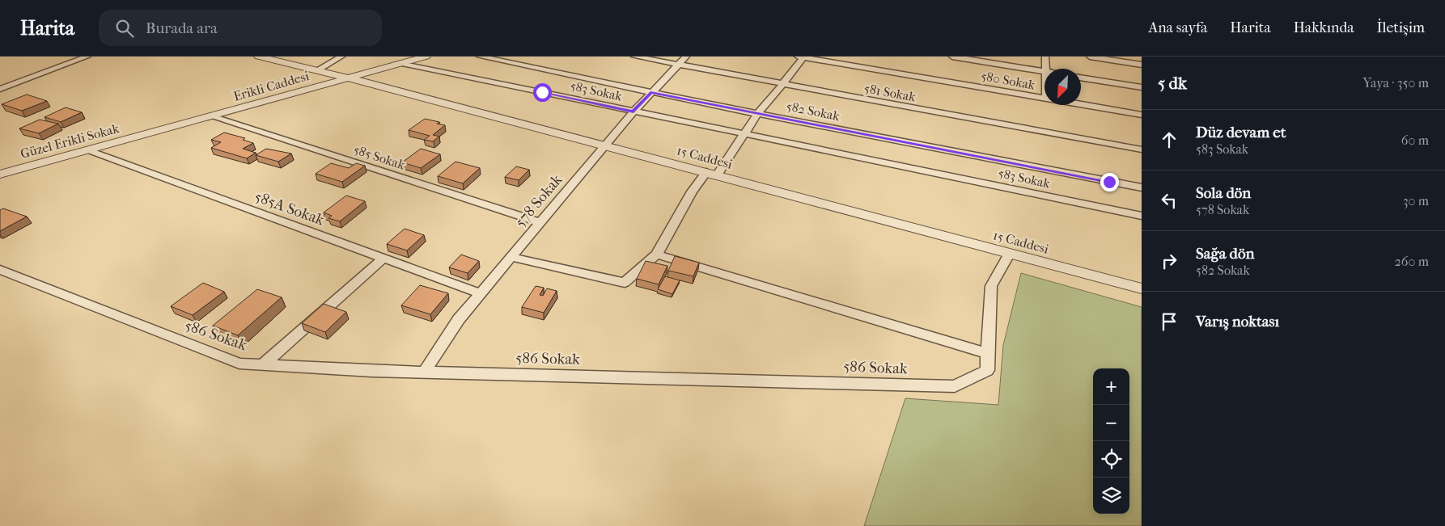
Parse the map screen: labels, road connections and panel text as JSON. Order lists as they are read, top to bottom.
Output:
{
  "streets": {
    "street": [
      "580 Sokak",
      "Erikli Caddesi",
      "583 Sokak",
      "581 Sokak",
      "582 Sokak",
      "Güzel Erikli Sokak",
      "585 Sokak",
      "15 Caddesi",
      "578 Sokak",
      "585A Sokak",
      "586 Sokak"
    ]
  },
  "crossings": [
    ["Erikli Caddesi", "583 Sokak"],
    ["Erikli Caddesi", "Güzel Erikli Sokak"],
    ["Erikli Caddesi", "585 Sokak"],
    ["Erikli Caddesi", "15 Caddesi"],
    ["583 Sokak", "578 Sokak"],
    ["581 Sokak", "578 Sokak"],
    ["582 Sokak", "578 Sokak"],
    ["Güzel Erikli Sokak", "585A Sokak"],
    ["585 Sokak", "578 Sokak"],
    ["15 Caddesi", "578 Sokak"],
    ["15 Caddesi", "586 Sokak"],
    ["578 Sokak", "585A Sokak"],
    ["578 Sokak", "586 Sokak"]
  ],
  "north": "bottom left",
  "page": {
    "header": "Harita",
    "search": "Burada ara",
    "nav": [
      "Ana sayfa",
      "Harita",
      "Hakkında",
      "İletişim"
    ],
    "heading": ["5 dk", "Yaya · 350 m"],
    "list": [
      ["Düz devam et", "583 Sokak", "60 m"],
      ["Sola dön", "578 Sokak", "30 m"],
      ["Sağa dön", "582 Sokak", "260 m"],
      "Varış noktası"
    ],
    "map_buttons": ["+", "−"]
  }
}
